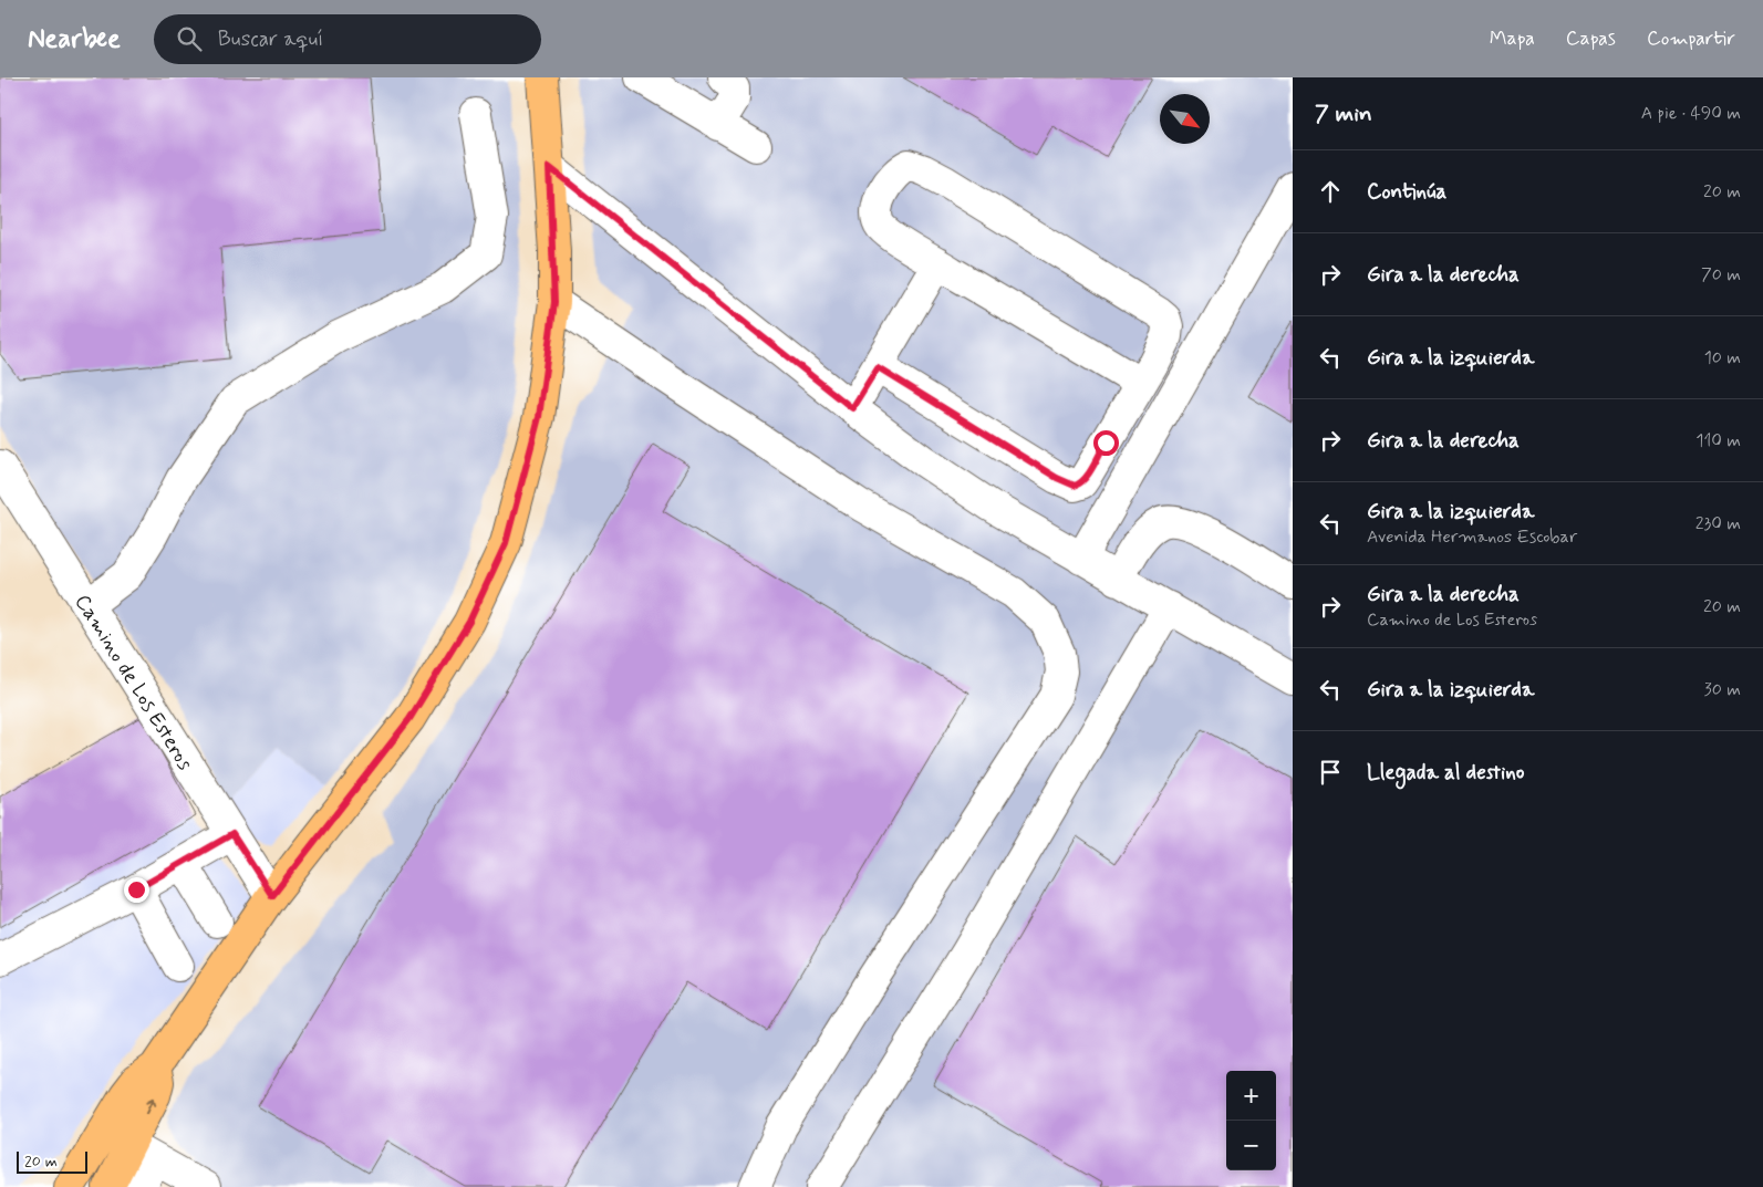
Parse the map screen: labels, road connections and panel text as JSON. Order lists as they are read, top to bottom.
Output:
{
  "streets": {
    "street": ["Camino de Los Esteros"]
  },
  "scale_bar": "20 m",
  "north": "bottom right",
  "page": {
    "header": "Nearbee",
    "search": "Buscar aquí",
    "nav": ["Mapa", "Capas", "Compartir"],
    "heading": ["7 min", "A pie · 490 m"],
    "list": [
      ["Continúa", "20 m"],
      ["Gira a la derecha", "70 m"],
      ["Gira a la izquierda", "10 m"],
      ["Gira a la derecha", "110 m"],
      ["Gira a la izquierda", "Avenida Hermanos Escobar", "230 m"],
      ["Gira a la derecha", "Camino de Los Esteros", "20 m"],
      ["Gira a la izquierda", "30 m"],
      "Llegada al destino"
    ],
    "map_buttons": ["+", "−"],
    "scale": "20 m"
  }
}
